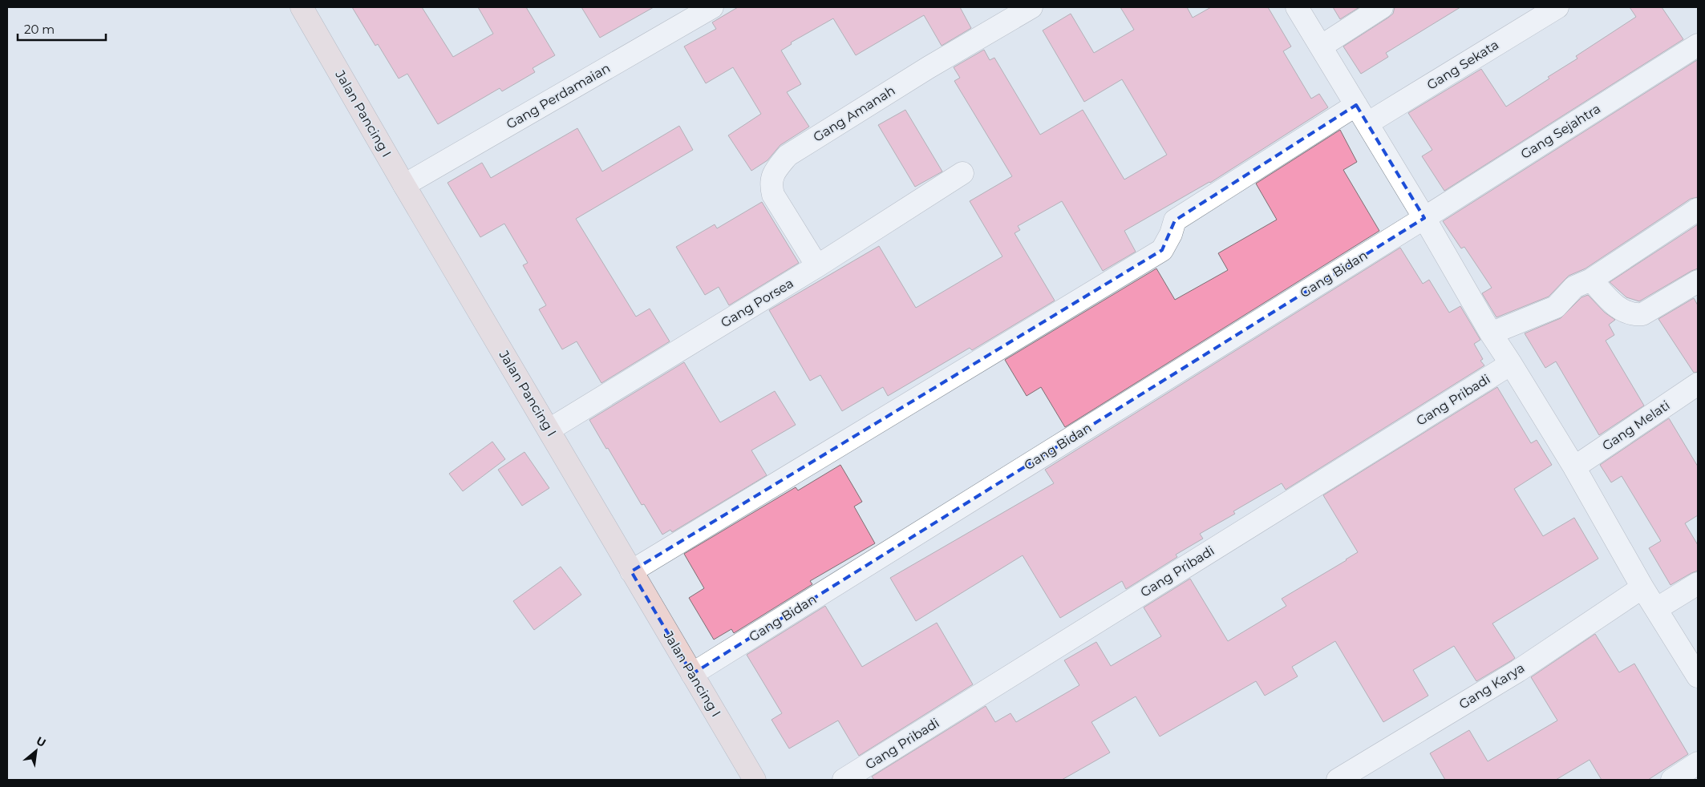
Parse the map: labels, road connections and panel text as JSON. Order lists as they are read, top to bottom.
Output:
{
  "streets": {
    "main road": ["Jalan Pancing I"],
    "street": [
      "Gang Sekata",
      "Gang Perdamaian",
      "Gang Amanah",
      "Gang Sejahtra",
      "Gang Bidan",
      "Gang Porsea",
      "Gang Pribadi",
      "Gang Melati",
      "Gang Karya"
    ]
  },
  "crossings": [
    ["Gang Perdamaian", "Jalan Pancing I"],
    ["Jalan Pancing I", "Gang Bidan"],
    ["Jalan Pancing I", "Gang Porsea"],
    ["Gang Amanah", "Gang Porsea"],
    ["Gang Sejahtra", "Gang Bidan"]
  ],
  "scale_bar": "20 m",
  "north": "top right"
}
